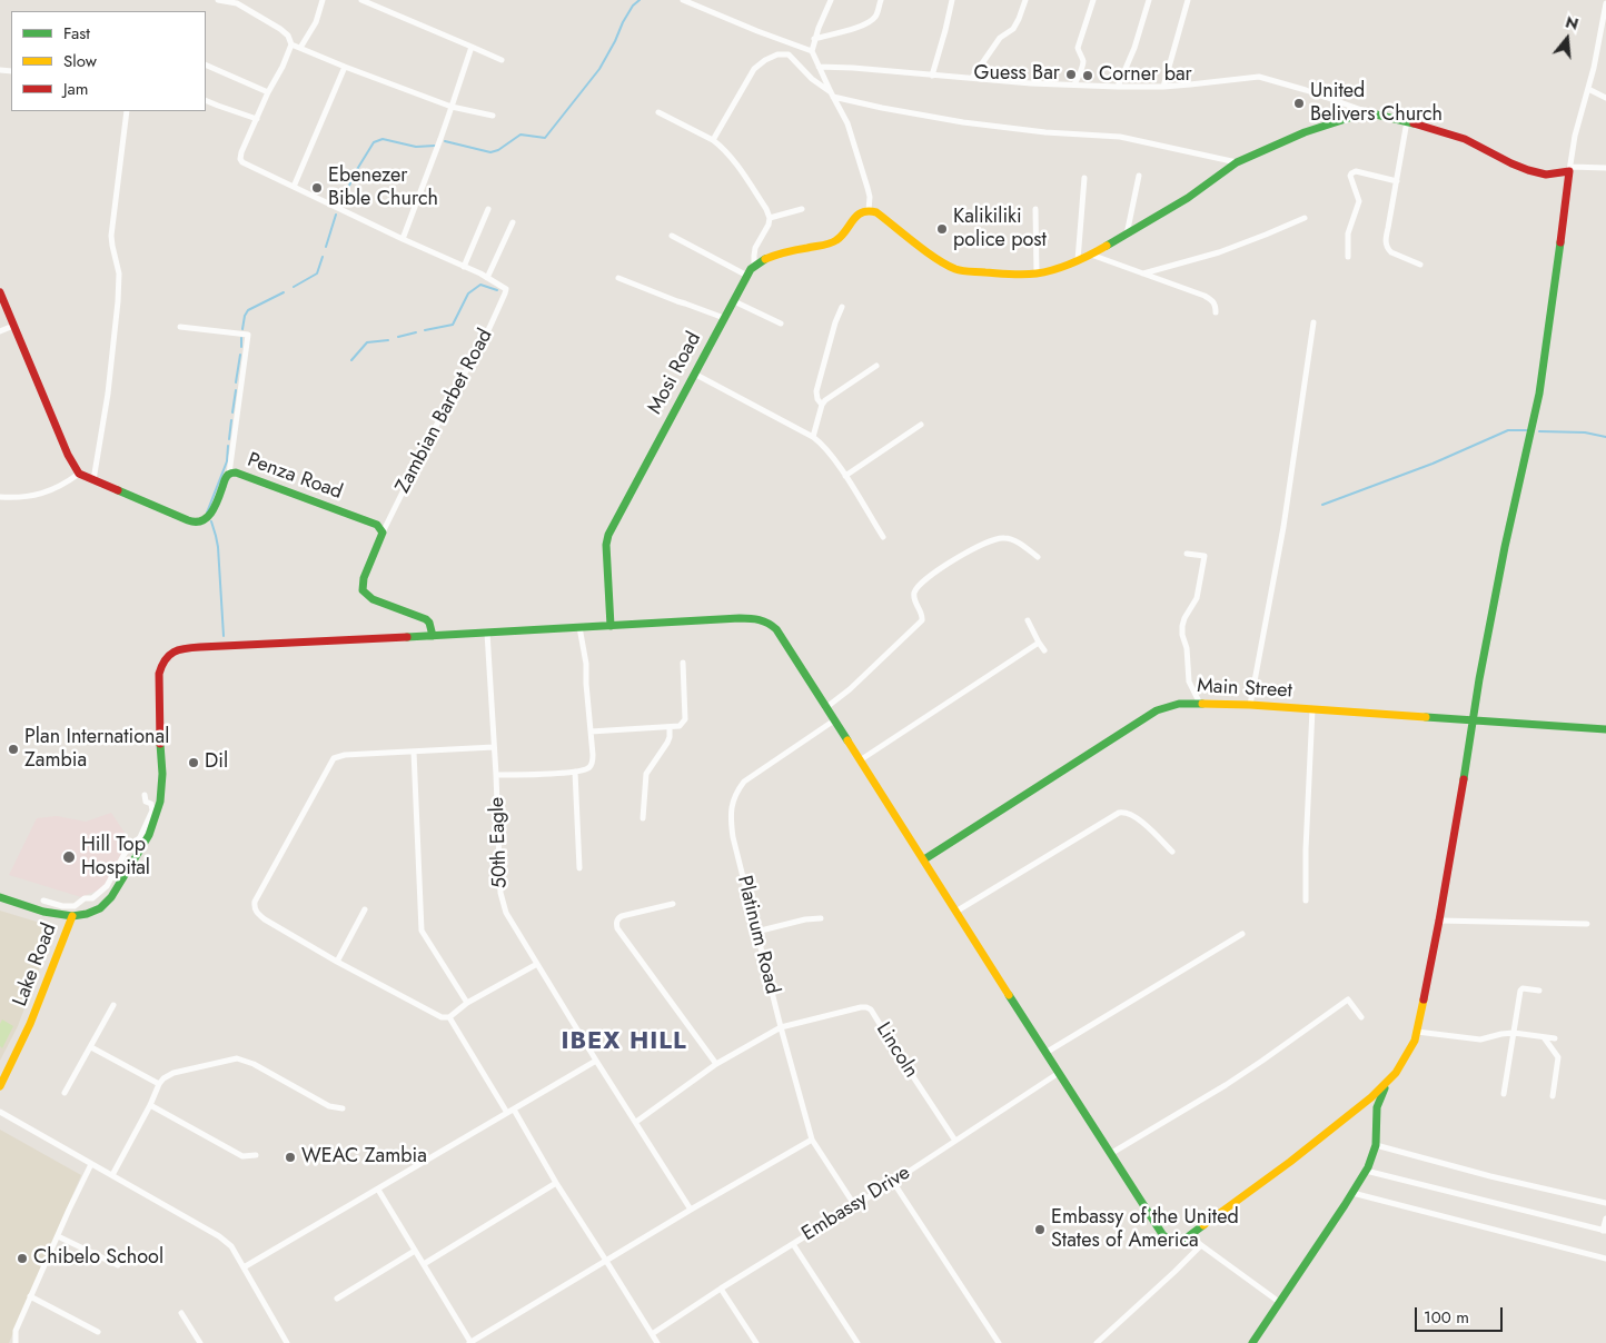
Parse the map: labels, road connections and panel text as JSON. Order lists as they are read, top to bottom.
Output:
{
  "streets": {
    "street": [
      "Mosi Road",
      "Zambian Barbet Road",
      "Penza Road",
      "Main Street",
      "50th Eagle",
      "Platinum Road",
      "Lake Road",
      "Lincoln",
      "Embassy Drive"
    ]
  },
  "crossings": [
    ["Zambian Barbet Road", "Penza Road"],
    ["Platinum Road", "Lincoln"],
    ["Platinum Road", "Embassy Drive"],
    ["Lincoln", "Embassy Drive"]
  ],
  "districts": ["IBEX HILL"],
  "places": [
    "Guess Bar",
    "Corner bar",
    "United Belivers Church",
    "Ebenezer Bible Church",
    "Kalikiliki police post",
    "Plan International Zambia",
    "Dil",
    "Hill Top Hospital",
    "WEAC Zambia",
    "Embassy of the United States of America",
    "Chibelo School"
  ],
  "legend": ["Fast", "Slow", "Jam"],
  "scale_bar": "100 m",
  "north": "top"
}
